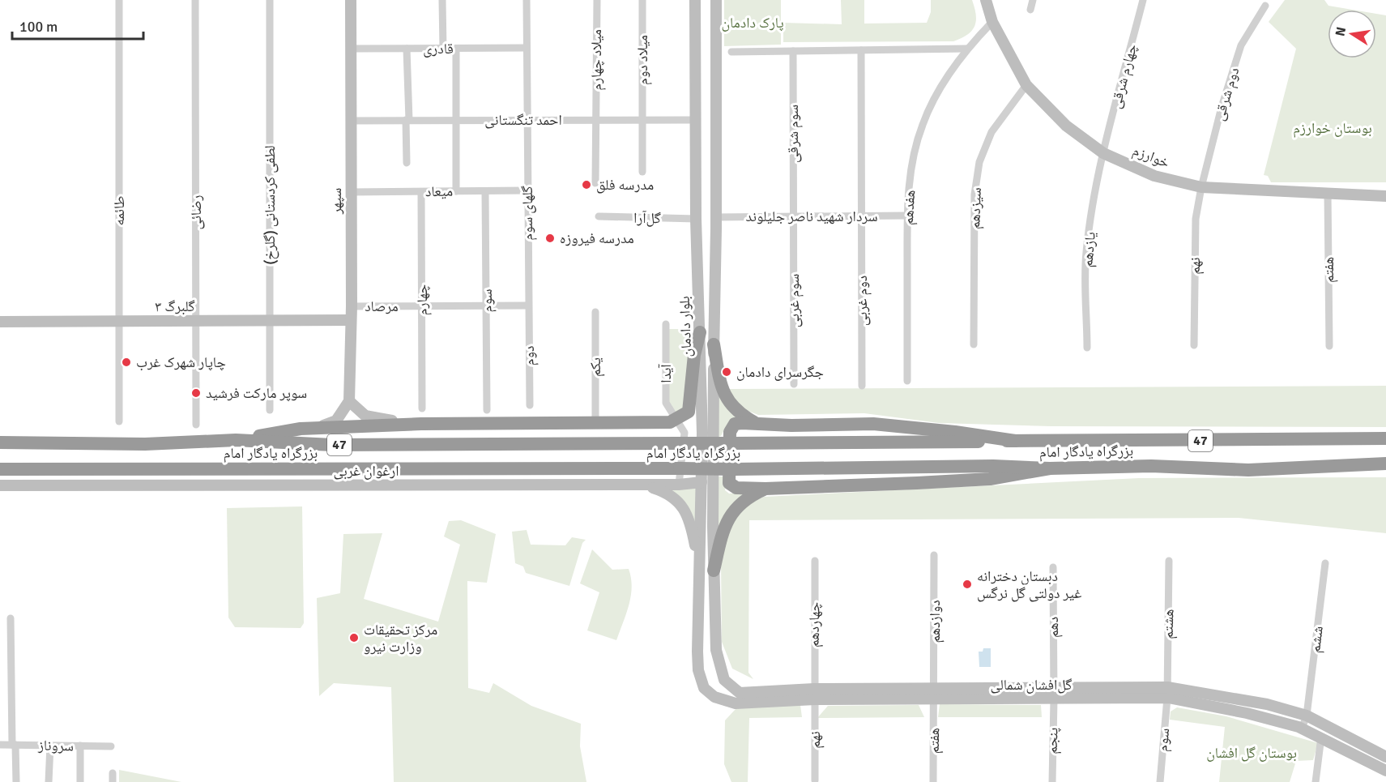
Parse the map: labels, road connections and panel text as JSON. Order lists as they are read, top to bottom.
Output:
{
  "streets": {
    "highway": ["47", "بزرگراه یادگار امام"],
    "main road": [
      "خوارزم",
      "سپهر",
      "گلبرگ ۳",
      "بلوار دادمان",
      "ارغوان غربی",
      "گل‌افشان شمالی"
    ],
    "street": [
      "قادری",
      "میلاد چهارم",
      "میلاد دوم",
      "چهارم شرقی",
      "دوم شرقی",
      "احمد تنگستانی",
      "سوم شرقی",
      "میعاد",
      "لطفی کردستانی (گلرخ)",
      "هفدهم",
      "سیزدهم",
      "طائمه",
      "رضائی",
      "گلهای سوم",
      "سردار شهید ناصر جلیلوند",
      "گل‌آرا",
      "یازدهم",
      "نهم",
      "هفتم",
      "چهارم",
      "سوم",
      "سوم غربی",
      "دوم غربی",
      "مرصاد",
      "دوم",
      "یکم",
      "آیدا",
      "دوازدهم",
      "هشتم",
      "چهاردهم",
      "دهم",
      "ششم",
      "پنجم",
      "سروناز"
    ]
  },
  "crossings": [
    ["قادری", "سپهر"],
    ["قادری", "گلهای سوم"],
    ["میلاد چهارم", "احمد تنگستانی"],
    ["میلاد دوم", "احمد تنگستانی"],
    ["چهارم شرقی", "خوارزم"],
    ["چهارم شرقی", "یازدهم"],
    ["دوم شرقی", "خوارزم"],
    ["دوم شرقی", "نهم"],
    ["احمد تنگستانی", "سپهر"],
    ["احمد تنگستانی", "گلهای سوم"],
    ["احمد تنگستانی", "بلوار دادمان"],
    ["سوم شرقی", "سردار شهید ناصر جلیلوند"],
    ["سوم شرقی", "سوم غربی"],
    ["خوارزم", "هفدهم"],
    ["خوارزم", "سیزدهم"],
    ["خوارزم", "یازدهم"],
    ["خوارزم", "نهم"],
    ["خوارزم", "هفتم"],
    ["میعاد", "سپهر"],
    ["میعاد", "گلهای سوم"],
    ["میعاد", "چهارم"],
    ["میعاد", "سوم"],
    ["سپهر", "گلبرگ ۳"],
    ["سپهر", "مرصاد"],
    ["لطفی کردستانی (گلرخ)", "گلبرگ ۳"],
    ["هفدهم", "سردار شهید ناصر جلیلوند"],
    ["طائمه", "گلبرگ ۳"],
    ["رضائی", "گلبرگ ۳"],
    ["گلهای سوم", "مرصاد"],
    ["گلهای سوم", "دوم"],
    ["سردار شهید ناصر جلیلوند", "سوم غربی"],
    ["سردار شهید ناصر جلیلوند", "دوم غربی"],
    ["سردار شهید ناصر جلیلوند", "بلوار دادمان"],
    ["گل‌آرا", "بلوار دادمان"],
    ["نهم", "چهاردهم"],
    ["نهم", "گل‌افشان شمالی"],
    ["هفتم", "دوازدهم"],
    ["هفتم", "گل‌افشان شمالی"],
    ["چهارم", "مرصاد"],
    ["سوم", "مرصاد"],
    ["سوم", "هشتم"],
    ["سوم", "گل‌افشان شمالی"],
    ["مرصاد", "دوم"],
    ["بلوار دادمان", "ارغوان غربی"],
    ["بلوار دادمان", "گل‌افشان شمالی"],
    ["آیدا", "ارغوان غربی"],
    ["دوازدهم", "گل‌افشان شمالی"],
    ["هشتم", "گل‌افشان شمالی"],
    ["چهاردهم", "گل‌افشان شمالی"],
    ["دهم", "گل‌افشان شمالی"],
    ["دهم", "پنجم"],
    ["ششم", "گل‌افشان شمالی"],
    ["گل‌افشان شمالی", "پنجم"]
  ],
  "parks": ["پارک دادمان", "بوستان خوارزم", "بوستان گل افشان"],
  "places": [
    "مدرسه فلق",
    "مدرسه فیروزه",
    "چاپار شهرک غرب",
    "جگرسرای دادمان",
    "سوپر مارکت فرشید",
    "دبستان دخترانه غیر دولتی گل نرگس",
    "مرکز تحقیقات وزارت نیرو"
  ],
  "scale_bar": "100 m",
  "north": "left"
}
